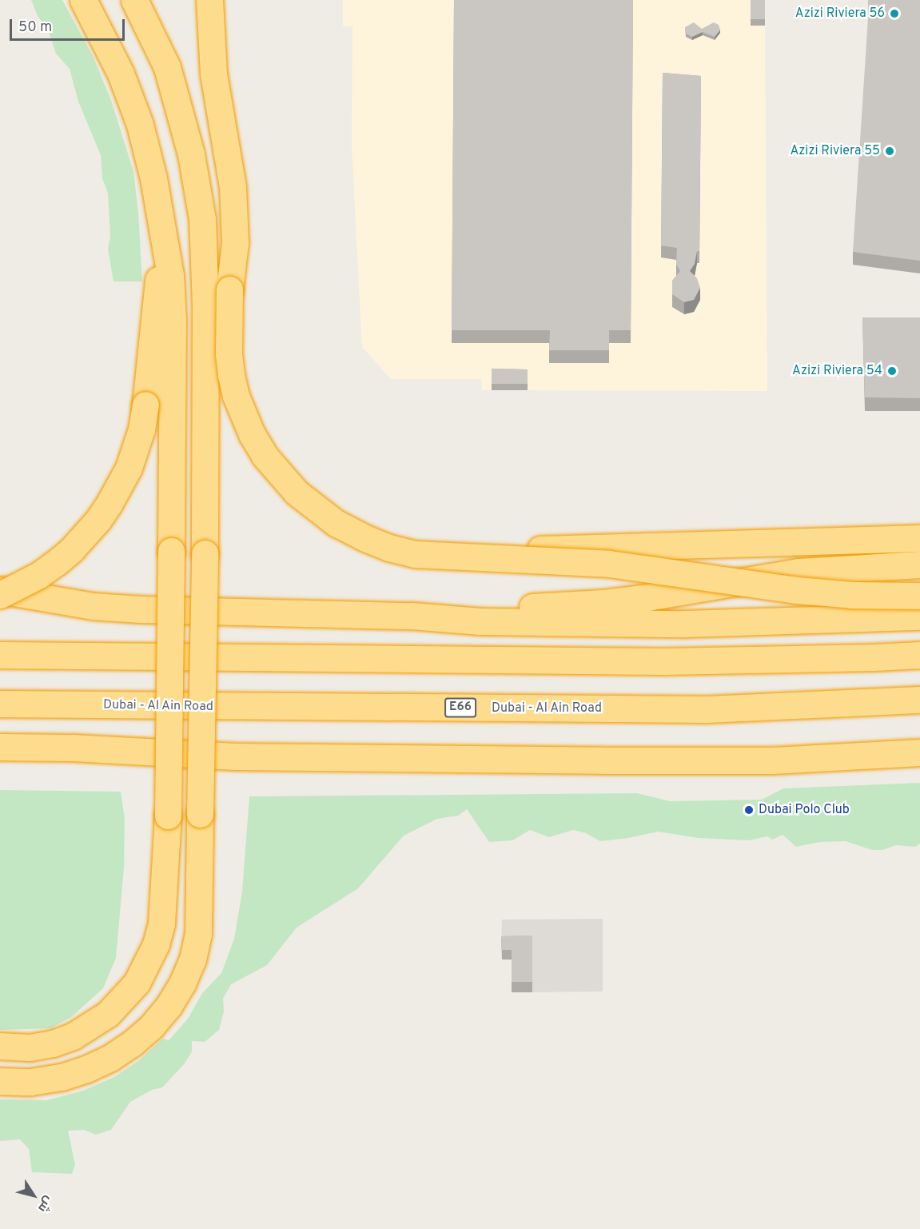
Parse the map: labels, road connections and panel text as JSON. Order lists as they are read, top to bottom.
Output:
{
  "streets": {
    "highway": ["Dubai - Al Ain Road", "E66"]
  },
  "places": [
    "Azizi Riviera 56",
    "Azizi Riviera 55",
    "Azizi Riviera 54",
    "Dubai Polo Club"
  ],
  "scale_bar": "50 m",
  "north": "bottom right"
}
